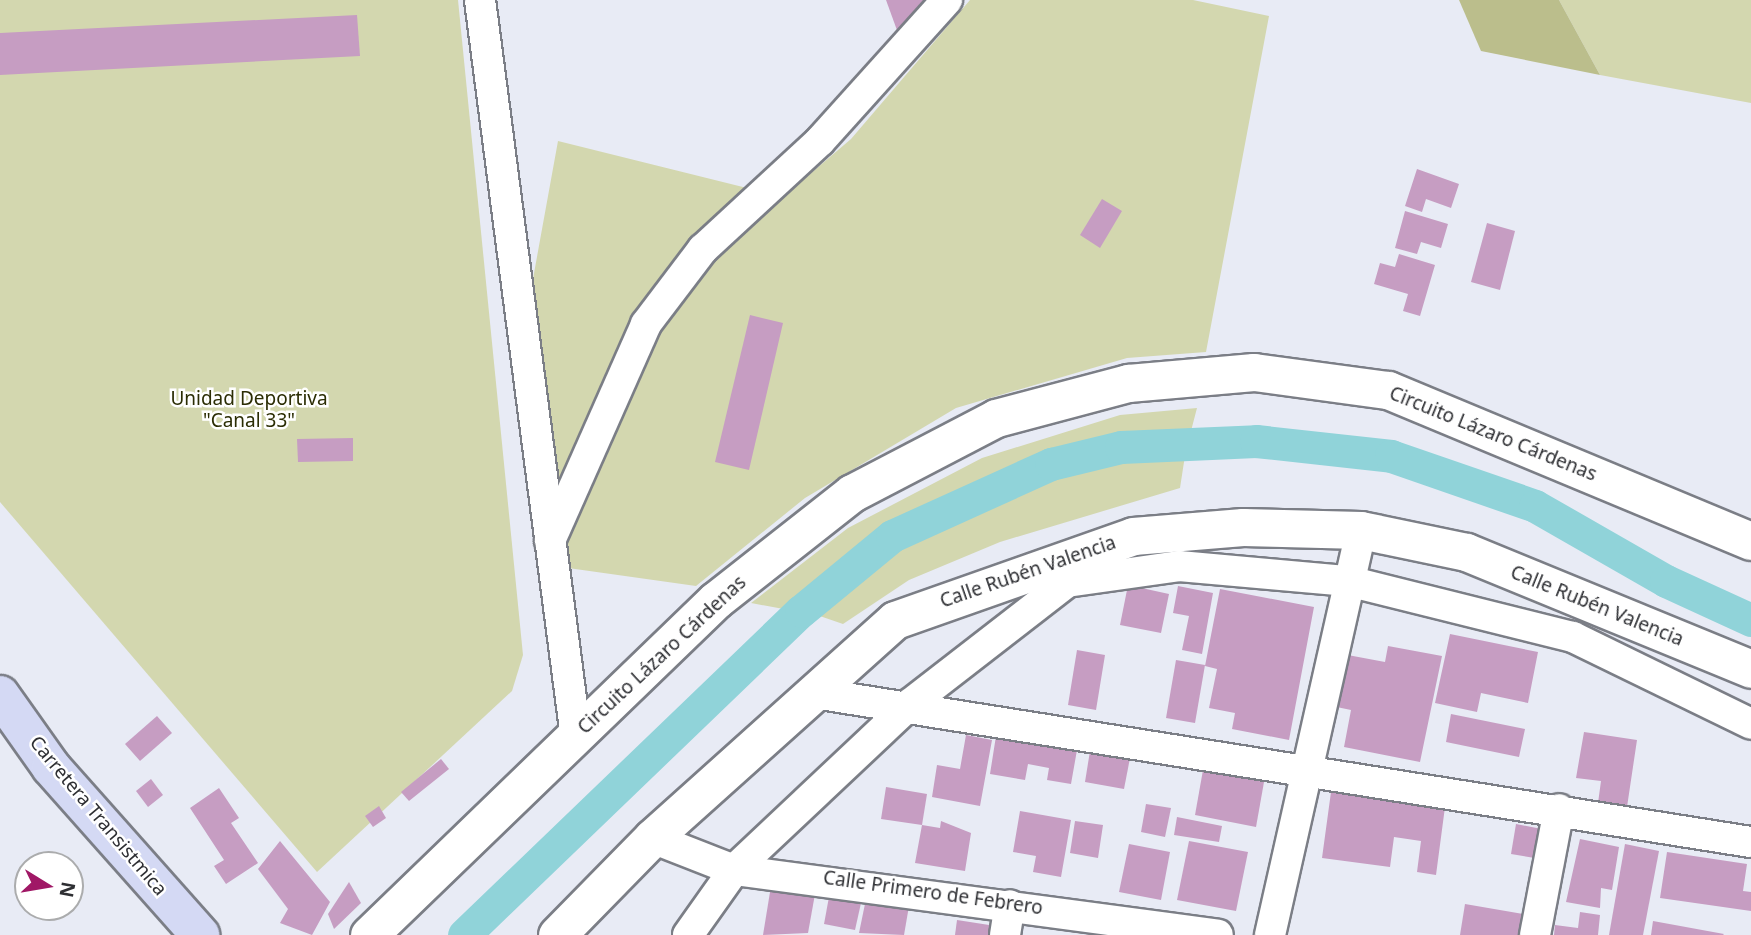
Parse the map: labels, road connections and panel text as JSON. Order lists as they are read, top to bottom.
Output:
{
  "streets": {
    "main road": ["Carretera Transistmica"],
    "street": ["Circuito Lázaro Cárdenas", "Calle Rubén Valencia", "Calle Primero de Febrero"]
  },
  "crossings": [
    ["Calle Rubén Valencia", "Calle Primero de Febrero"]
  ],
  "parks": ["Unidad Deportiva \"Canal 33\""],
  "north": "right"
}
